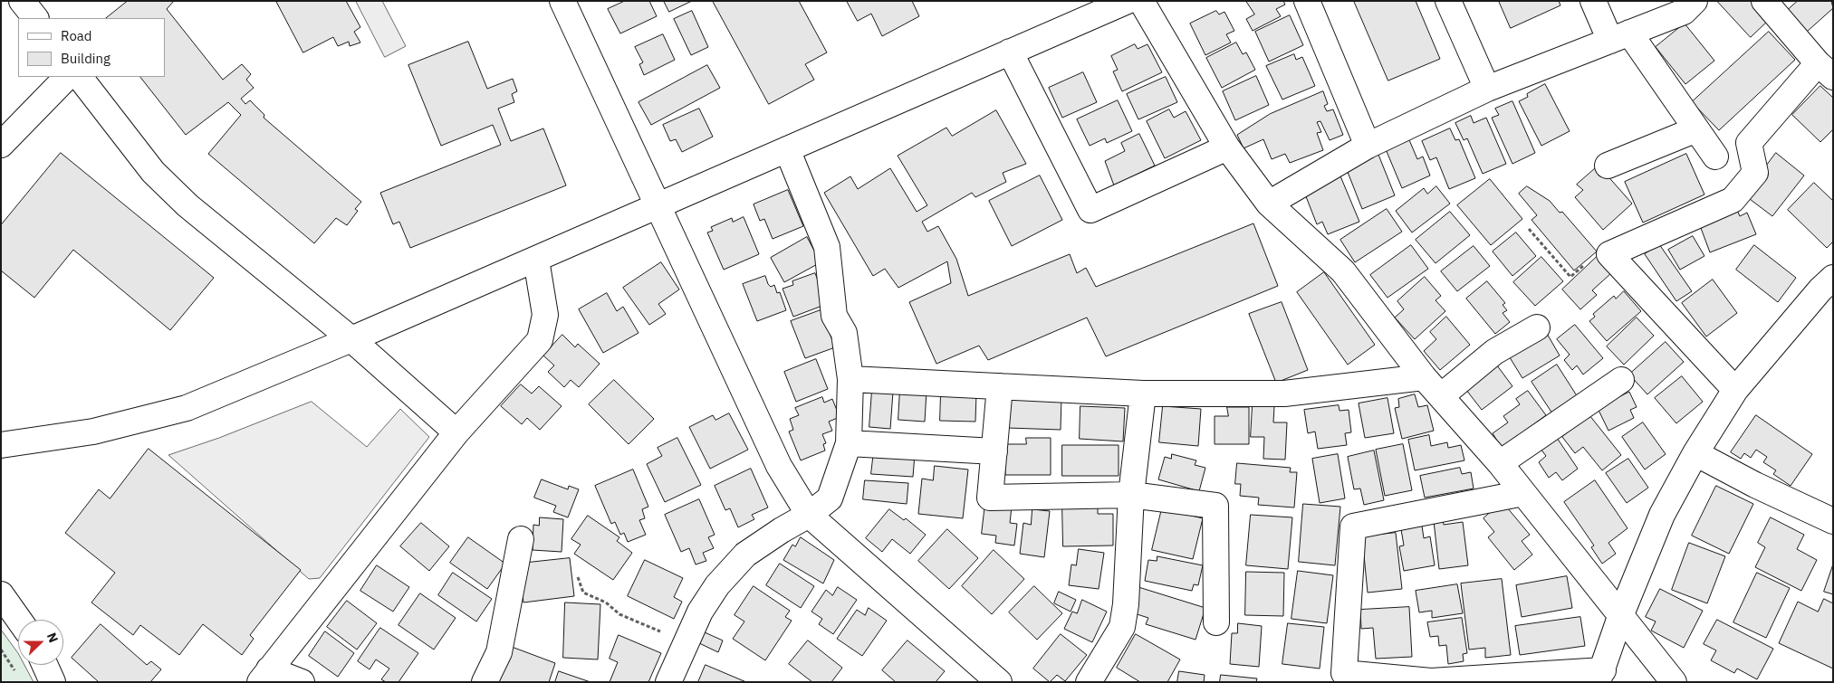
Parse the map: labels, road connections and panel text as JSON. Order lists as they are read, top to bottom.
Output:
{
  "legend": ["Road", "Building"],
  "north": "right"
}
